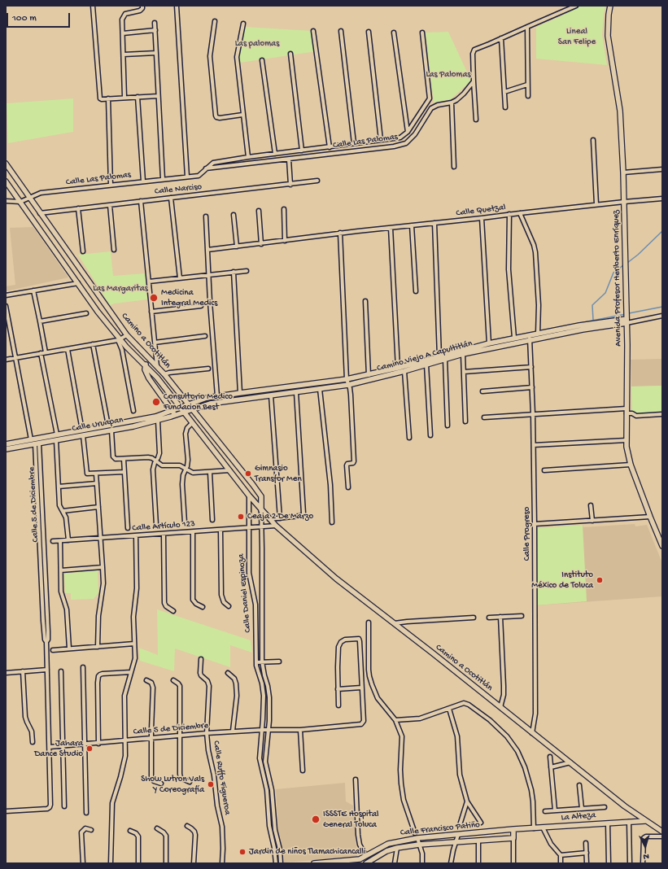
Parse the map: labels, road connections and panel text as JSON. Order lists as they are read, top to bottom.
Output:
{
  "streets": {
    "main road": [
      "Avenida Profesor Heriberto Enríquez",
      "Camino a Ocotitlán",
      "Camino Viejo A Capultitlán",
      "Calle Uruapan",
      "La Alteza",
      "Calle Francisco Patiño"
    ],
    "street": [
      "Calle Las Palomas",
      "Calle Narciso",
      "Calle Quetzal",
      "Calle 5 de Diciembre",
      "Calle Artículo 123",
      "Calle Progreso",
      "Calle Daniel Espinoza",
      "Calle Ruffo Figueroa"
    ]
  },
  "crossings": [
    ["Calle Las Palomas", "Camino a Ocotitlán"],
    ["Calle Narciso", "Camino a Ocotitlán"],
    ["Calle Quetzal", "Avenida Profesor Heriberto Enríquez"],
    ["Avenida Profesor Heriberto Enríquez", "Camino Viejo A Capultitlán"],
    ["Camino a Ocotitlán", "Camino Viejo A Capultitlán"],
    ["Camino a Ocotitlán", "Calle Uruapan"],
    ["Camino a Ocotitlán", "Calle Artículo 123"],
    ["Camino a Ocotitlán", "Calle Progreso"],
    ["Camino a Ocotitlán", "Calle Daniel Espinoza"],
    ["Camino a Ocotitlán", "La Alteza"],
    ["Camino Viejo A Capultitlán", "Calle Uruapan"],
    ["Camino Viejo A Capultitlán", "Calle Progreso"],
    ["Calle Uruapan", "Calle 5 de Diciembre"],
    ["Calle 5 de Diciembre", "Calle Daniel Espinoza"],
    ["Calle 5 de Diciembre", "Calle Ruffo Figueroa"],
    ["Calle Artículo 123", "Calle Daniel Espinoza"],
    ["La Alteza", "Calle Francisco Patiño"]
  ],
  "parks": [
    "Lineal San Felipe",
    "Las palomas",
    "Las Palomas",
    "Las Margaritas"
  ],
  "places": [
    "Medicina Integral Medics",
    "Consultorio Medico Fundacion Best",
    "Gimnasio Transfor Men",
    "Ceaja 2 De Marzo",
    "Instituto México de Toluca",
    "Jahara Dance Studio",
    "Show Lutron Vals Y Coreografía",
    "ISSSTE Hospital General Toluca",
    "Jardin de niños Tlamachicancalli"
  ],
  "scale_bar": "100 m",
  "north": "bottom"
}
